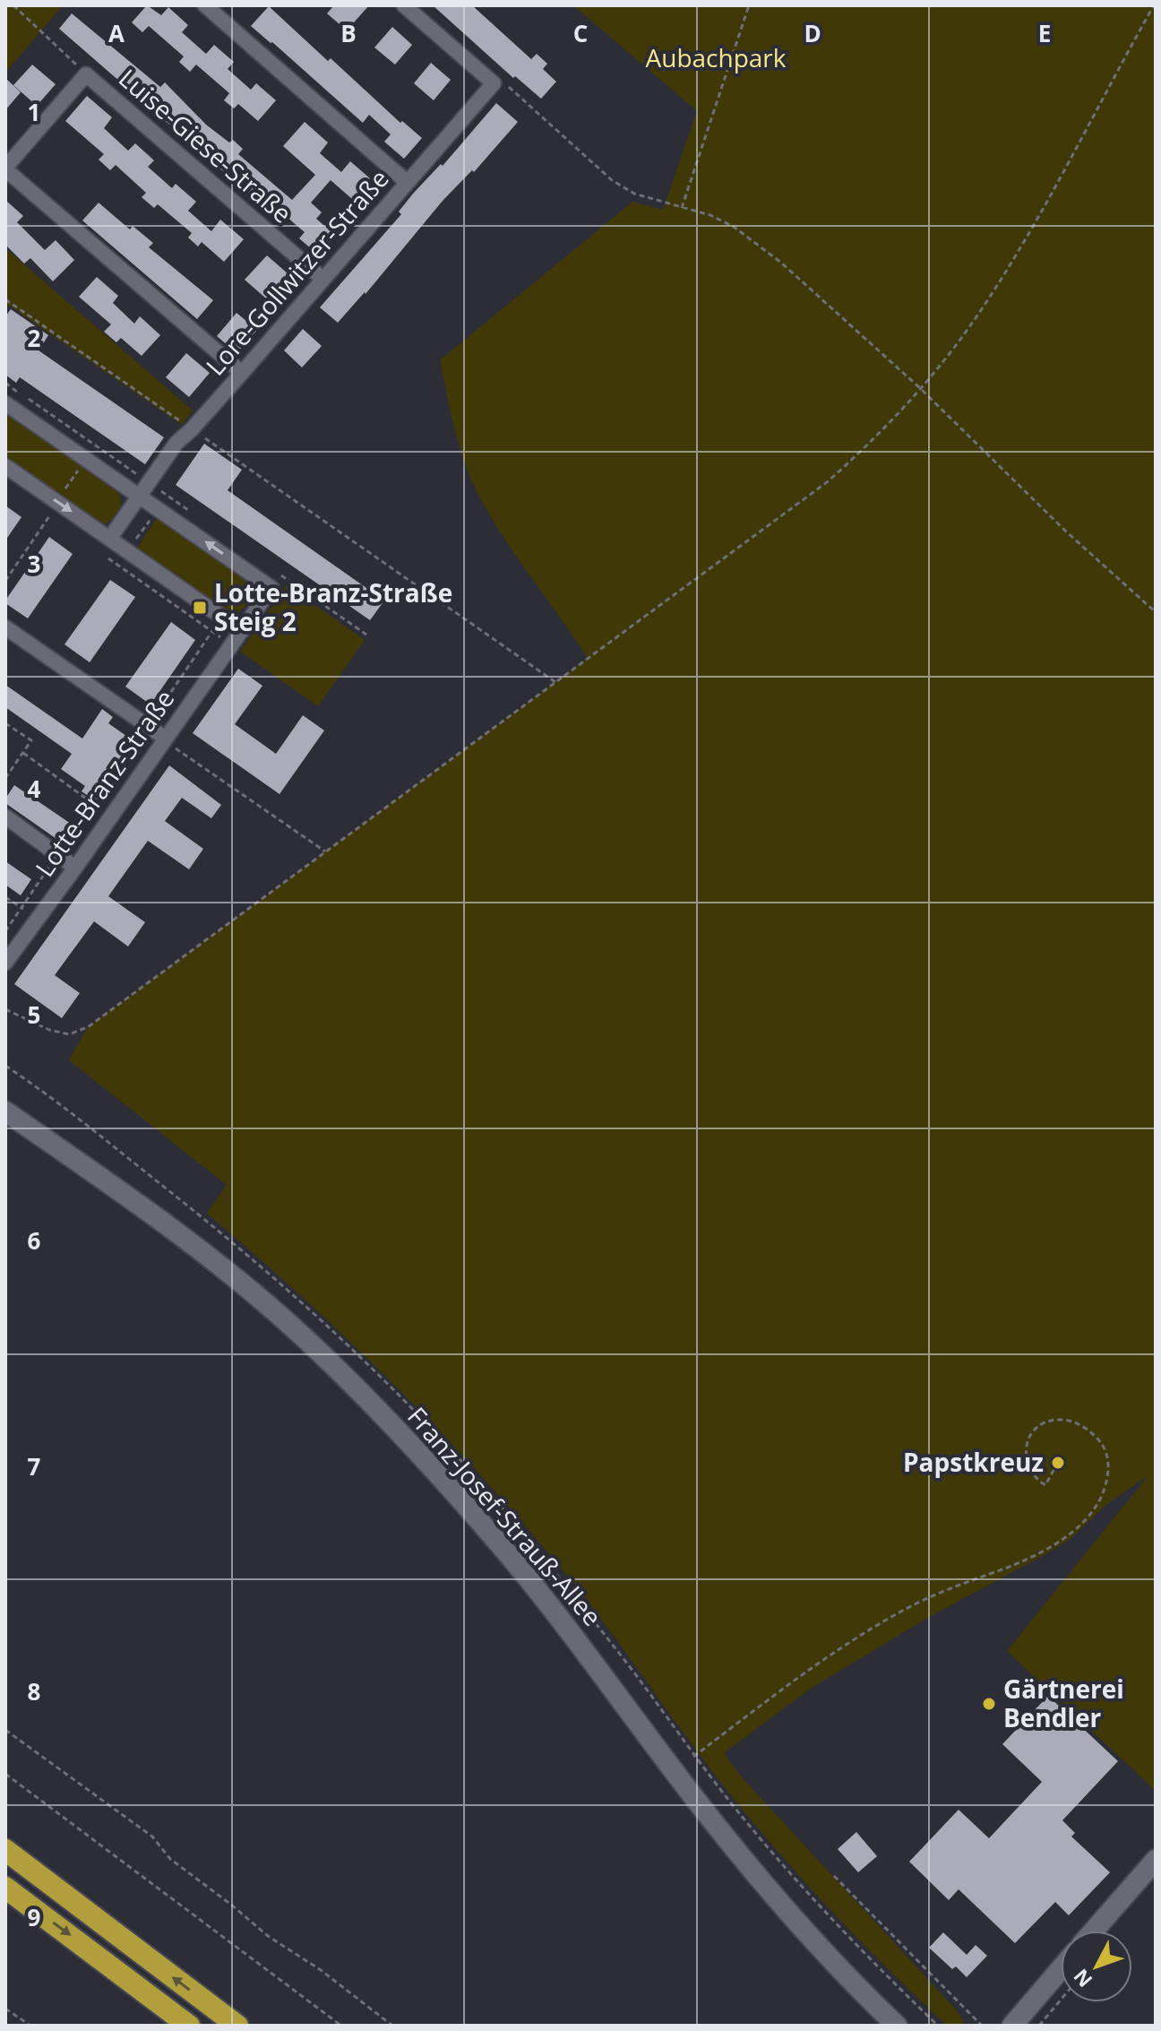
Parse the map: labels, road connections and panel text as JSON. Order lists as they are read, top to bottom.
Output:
{
  "streets": {
    "street": [
      "Luise-Giese-Straße",
      "Lore-Gollwitzer-Straße",
      "Lotte-Branz-Straße",
      "Franz-Josef-Strauß-Allee"
    ]
  },
  "crossings": [
    ["Luise-Giese-Straße", "Lore-Gollwitzer-Straße"]
  ],
  "parks": ["Aubachpark"],
  "places": {
    "transit": ["Lotte-Branz-Straße Steig 2"],
    "other": ["Papstkreuz", "Gärtnerei Bendler"]
  },
  "north": "bottom left",
  "grid": {
    "columns": [
      "A",
      "B",
      "C",
      "D",
      "E"
    ],
    "rows": [
      "1",
      "2",
      "3",
      "4",
      "5",
      "6",
      "7",
      "8",
      "9"
    ]
  }
}
